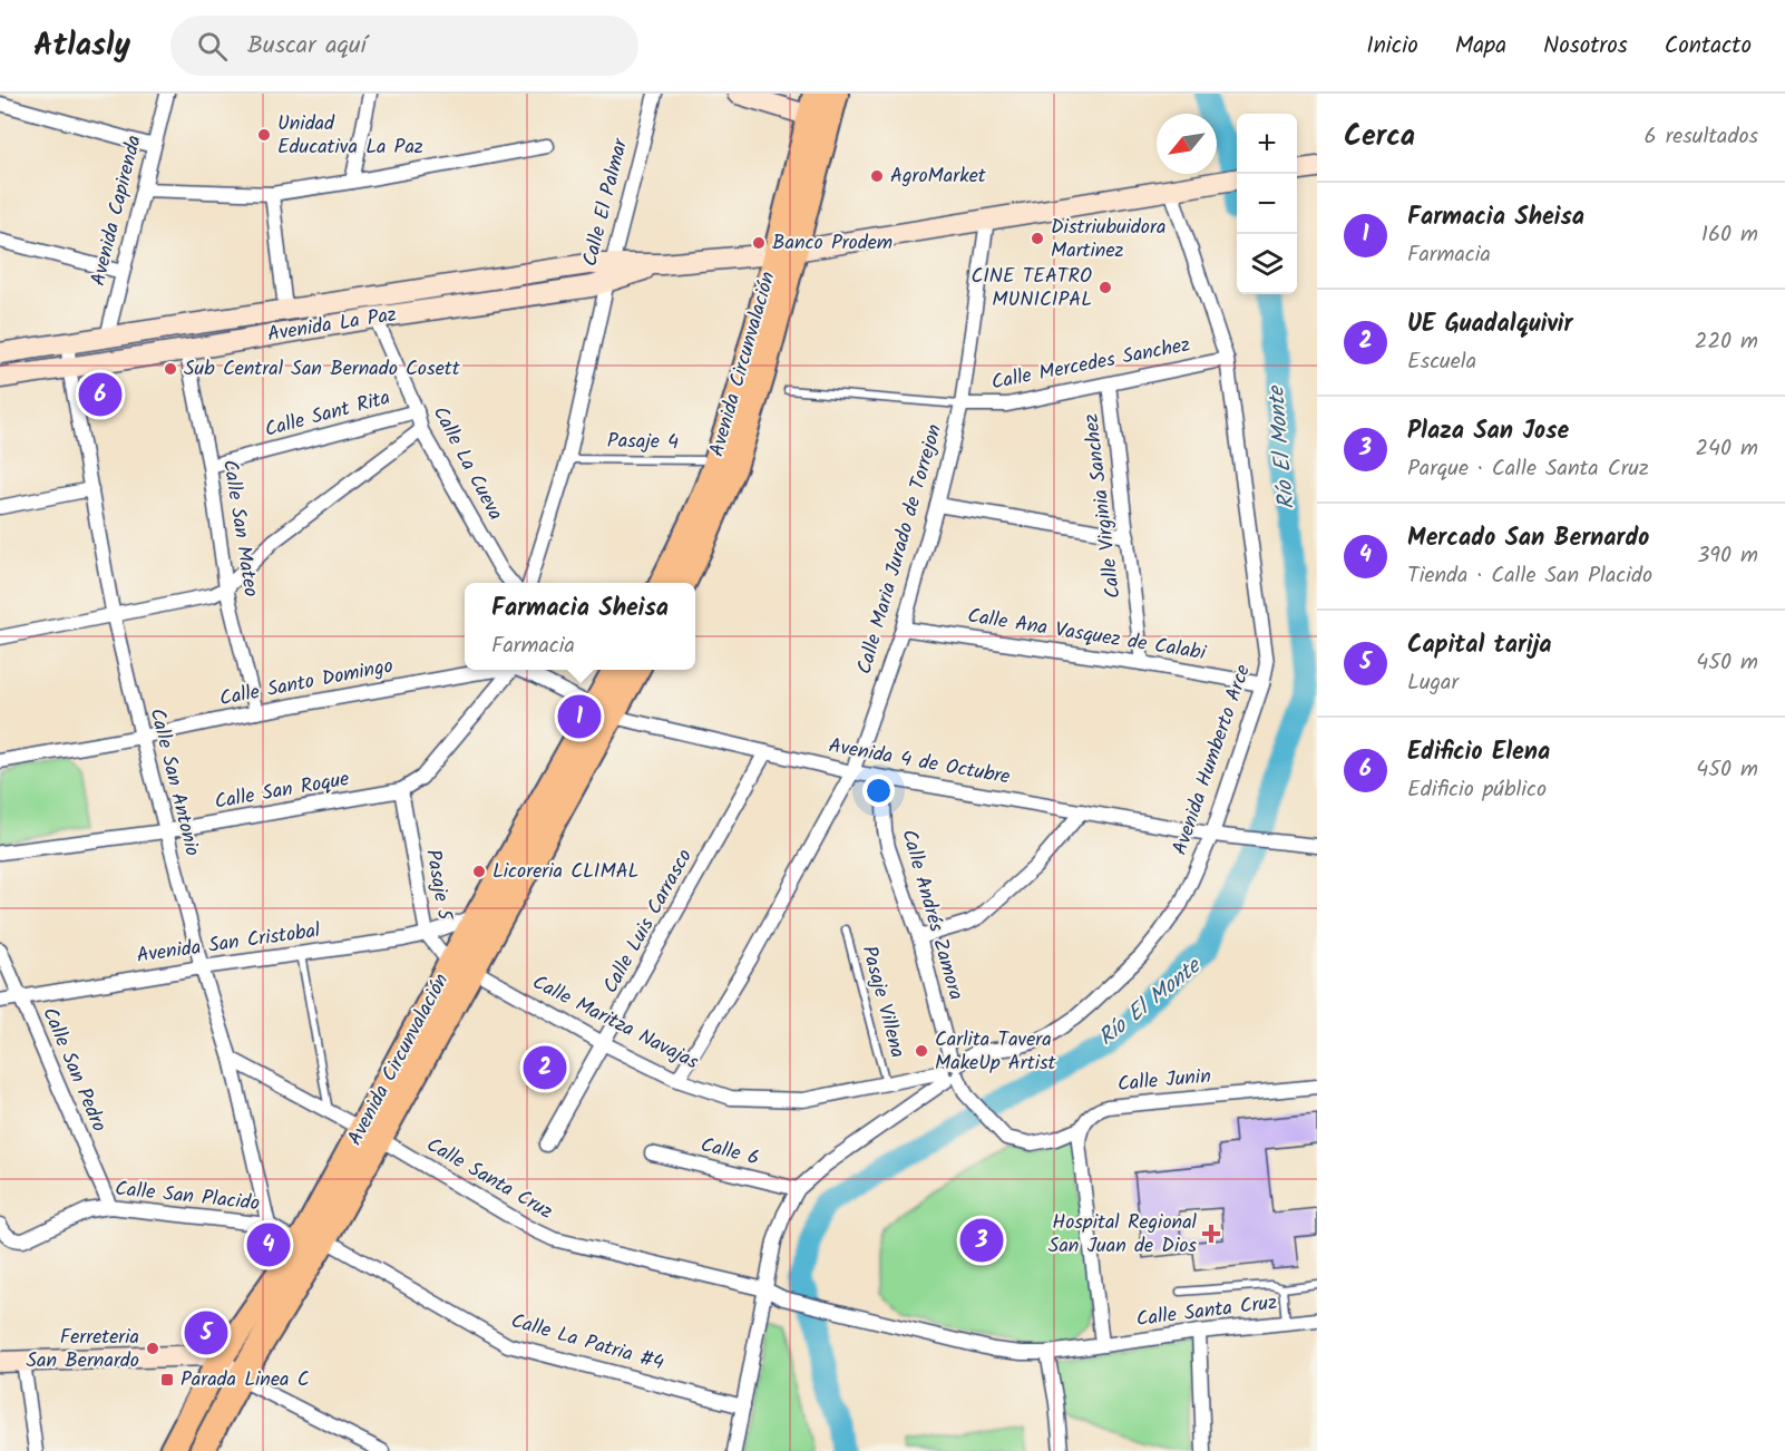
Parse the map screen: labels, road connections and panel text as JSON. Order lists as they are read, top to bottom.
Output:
{
  "streets": {
    "highway": ["Avenida Circunvalación"],
    "street": [
      "Calle El Palmar",
      "Avenida Capirenda",
      "Avenida La Paz",
      "Calle Mercedes Sanchez",
      "Calle Sant Rita",
      "Calle La Cueva",
      "Calle Virginia Sanchez",
      "Calle San Mateo",
      "Calle Maria Jurado de Torrejon",
      "Calle Ana Vasquez de Calabi",
      "Calle Santo Domingo",
      "Avenida Humberto Arce",
      "Avenida 4 de Octubre",
      "Calle San Antonio",
      "Calle San Roque",
      "Pasaje 5",
      "Calle Andrés Zamora",
      "Calle Luis Carrasco",
      "Avenida San Cristobal",
      "Calle Maritza Navajas",
      "Calle San Pedro",
      "Calle Junin",
      "Calle 6",
      "Calle Santa Cruz",
      "Calle San Placido",
      "Calle La Patria #4"
    ],
    "lane": ["Pasaje 4", "Pasaje Villena"]
  },
  "crossings": [
    ["Calle El Palmar", "Avenida La Paz"],
    ["Avenida Capirenda", "Avenida La Paz"],
    ["Avenida La Paz", "Avenida Circunvalación"],
    ["Avenida La Paz", "Calle La Cueva"],
    ["Avenida La Paz", "Calle San Mateo"],
    ["Avenida La Paz", "Calle Maria Jurado de Torrejon"],
    ["Avenida La Paz", "Avenida Humberto Arce"],
    ["Avenida La Paz", "Calle San Antonio"],
    ["Avenida Circunvalación", "Pasaje 4"],
    ["Avenida Circunvalación", "Avenida 4 de Octubre"],
    ["Avenida Circunvalación", "Pasaje 5"],
    ["Avenida Circunvalación", "Calle Maritza Navajas"],
    ["Avenida Circunvalación", "Calle Santa Cruz"],
    ["Avenida Circunvalación", "Calle San Placido"],
    ["Avenida Circunvalación", "Calle La Patria #4"],
    ["Calle Mercedes Sanchez", "Calle Virginia Sanchez"],
    ["Calle Mercedes Sanchez", "Calle Maria Jurado de Torrejon"],
    ["Calle Mercedes Sanchez", "Avenida Humberto Arce"],
    ["Calle Sant Rita", "Calle La Cueva"],
    ["Calle Sant Rita", "Calle San Mateo"],
    ["Calle Virginia Sanchez", "Calle Ana Vasquez de Calabi"],
    ["Calle San Mateo", "Calle Santo Domingo"],
    ["Calle Maria Jurado de Torrejon", "Calle Ana Vasquez de Calabi"],
    ["Calle Maria Jurado de Torrejon", "Avenida 4 de Octubre"],
    ["Calle Maria Jurado de Torrejon", "Calle Maritza Navajas"],
    ["Calle Ana Vasquez de Calabi", "Avenida Humberto Arce"],
    ["Calle Santo Domingo", "Calle San Antonio"],
    ["Avenida Humberto Arce", "Avenida 4 de Octubre"],
    ["Avenida Humberto Arce", "Calle Andrés Zamora"],
    ["Avenida Humberto Arce", "Calle Maritza Navajas"],
    ["Avenida 4 de Octubre", "Calle Andrés Zamora"],
    ["Avenida 4 de Octubre", "Calle Luis Carrasco"],
    ["Calle San Antonio", "Calle San Roque"],
    ["Calle San Antonio", "Avenida San Cristobal"],
    ["Calle San Antonio", "Calle Santa Cruz"],
    ["Calle San Antonio", "Calle San Placido"],
    ["Calle San Roque", "Pasaje 5"],
    ["Pasaje 5", "Avenida San Cristobal"],
    ["Calle Andrés Zamora", "Calle Maritza Navajas"],
    ["Calle Andrés Zamora", "Calle Junin"],
    ["Calle Luis Carrasco", "Calle Maritza Navajas"],
    ["Avenida San Cristobal", "Calle San Pedro"],
    ["Pasaje Villena", "Calle Maritza Navajas"],
    ["Calle San Pedro", "Calle San Placido"]
  ],
  "water": ["Río El Monte"],
  "places": {
    "other": [
      "Unidad Educativa La Paz",
      "AgroMarket",
      "Distriubuidora Martinez",
      "Banco Prodem",
      "CINE TEATRO MUNICIPAL",
      "Sub Central San Bernado Cosett",
      "Licoreria CLIMAL",
      "Carlita Tavera MakeUp Artist",
      "Ferreteria San Bernardo"
    ],
    "health": ["Hospital Regional San Juan de Dios"],
    "transit": ["Parada Linea C"]
  },
  "north": "bottom left",
  "page": {
    "header": "Atlasly",
    "search": "Buscar aquí",
    "nav": [
      "Inicio",
      "Mapa",
      "Nosotros",
      "Contacto"
    ],
    "heading": ["Cerca", "6 resultados"],
    "map_buttons": ["+", "−"],
    "list": [
      {
        "mark": "1",
        "name": "Farmacia Sheisa",
        "note": "Farmacia",
        "value": "160 m"
      },
      {
        "mark": "2",
        "name": "UE Guadalquivir",
        "note": "Escuela",
        "value": "220 m"
      },
      {
        "mark": "3",
        "name": "Plaza San Jose",
        "note": "Parque · Calle Santa Cruz",
        "value": "240 m"
      },
      {
        "mark": "4",
        "name": "Mercado San Bernardo",
        "note": "Tienda · Calle San Placido",
        "value": "390 m"
      },
      {
        "mark": "5",
        "name": "Capital tarija",
        "note": "Lugar",
        "value": "450 m"
      },
      {
        "mark": "6",
        "name": "Edificio Elena",
        "note": "Edificio público",
        "value": "450 m"
      }
    ],
    "pins": [
      "6",
      "1",
      "2",
      "3",
      "4",
      "5"
    ],
    "popup": ["Farmacia Sheisa", "Farmacia"]
  }
}
